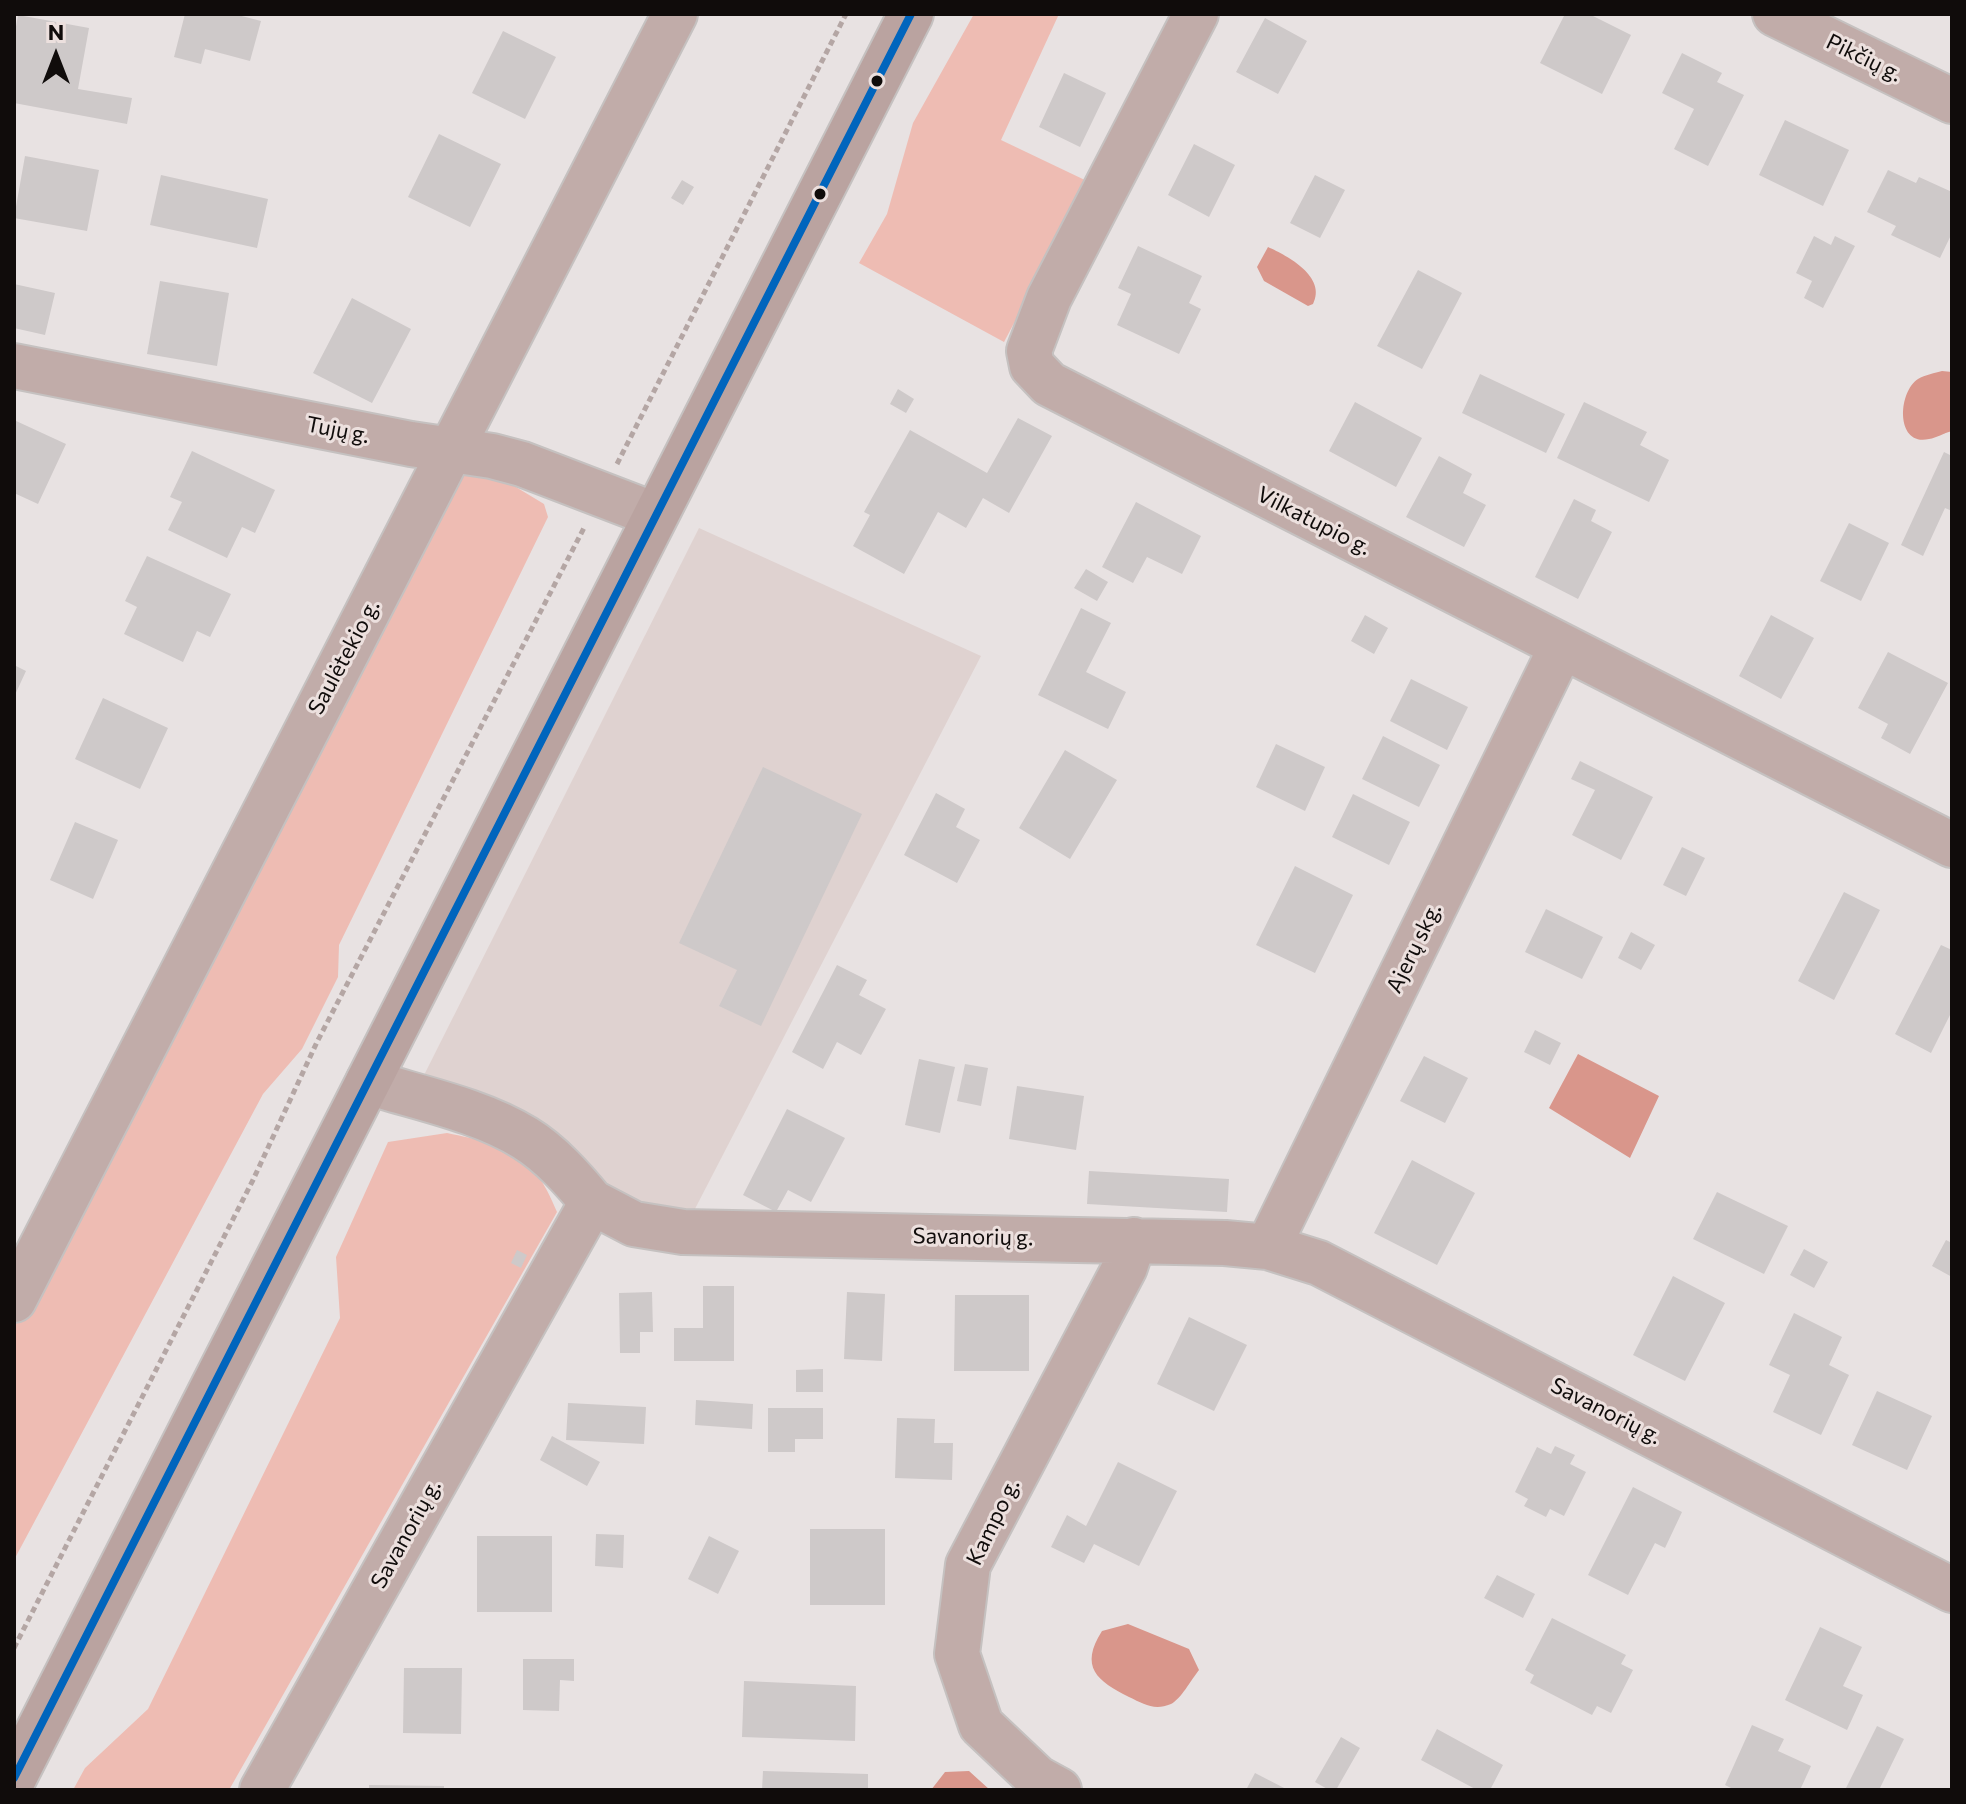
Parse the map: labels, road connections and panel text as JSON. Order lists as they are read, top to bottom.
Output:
{
  "streets": {
    "street": [
      "Pikčių g.",
      "Tujų g.",
      "Vilkatupio g.",
      "Saulėtekio g.",
      "Ajerų skg.",
      "Savanorių g.",
      "Kampo g."
    ]
  },
  "crossings": [
    ["Tujų g.", "Saulėtekio g."],
    ["Vilkatupio g.", "Ajerų skg."],
    ["Ajerų skg.", "Savanorių g."],
    ["Savanorių g.", "Kampo g."]
  ],
  "north": "top"
}
